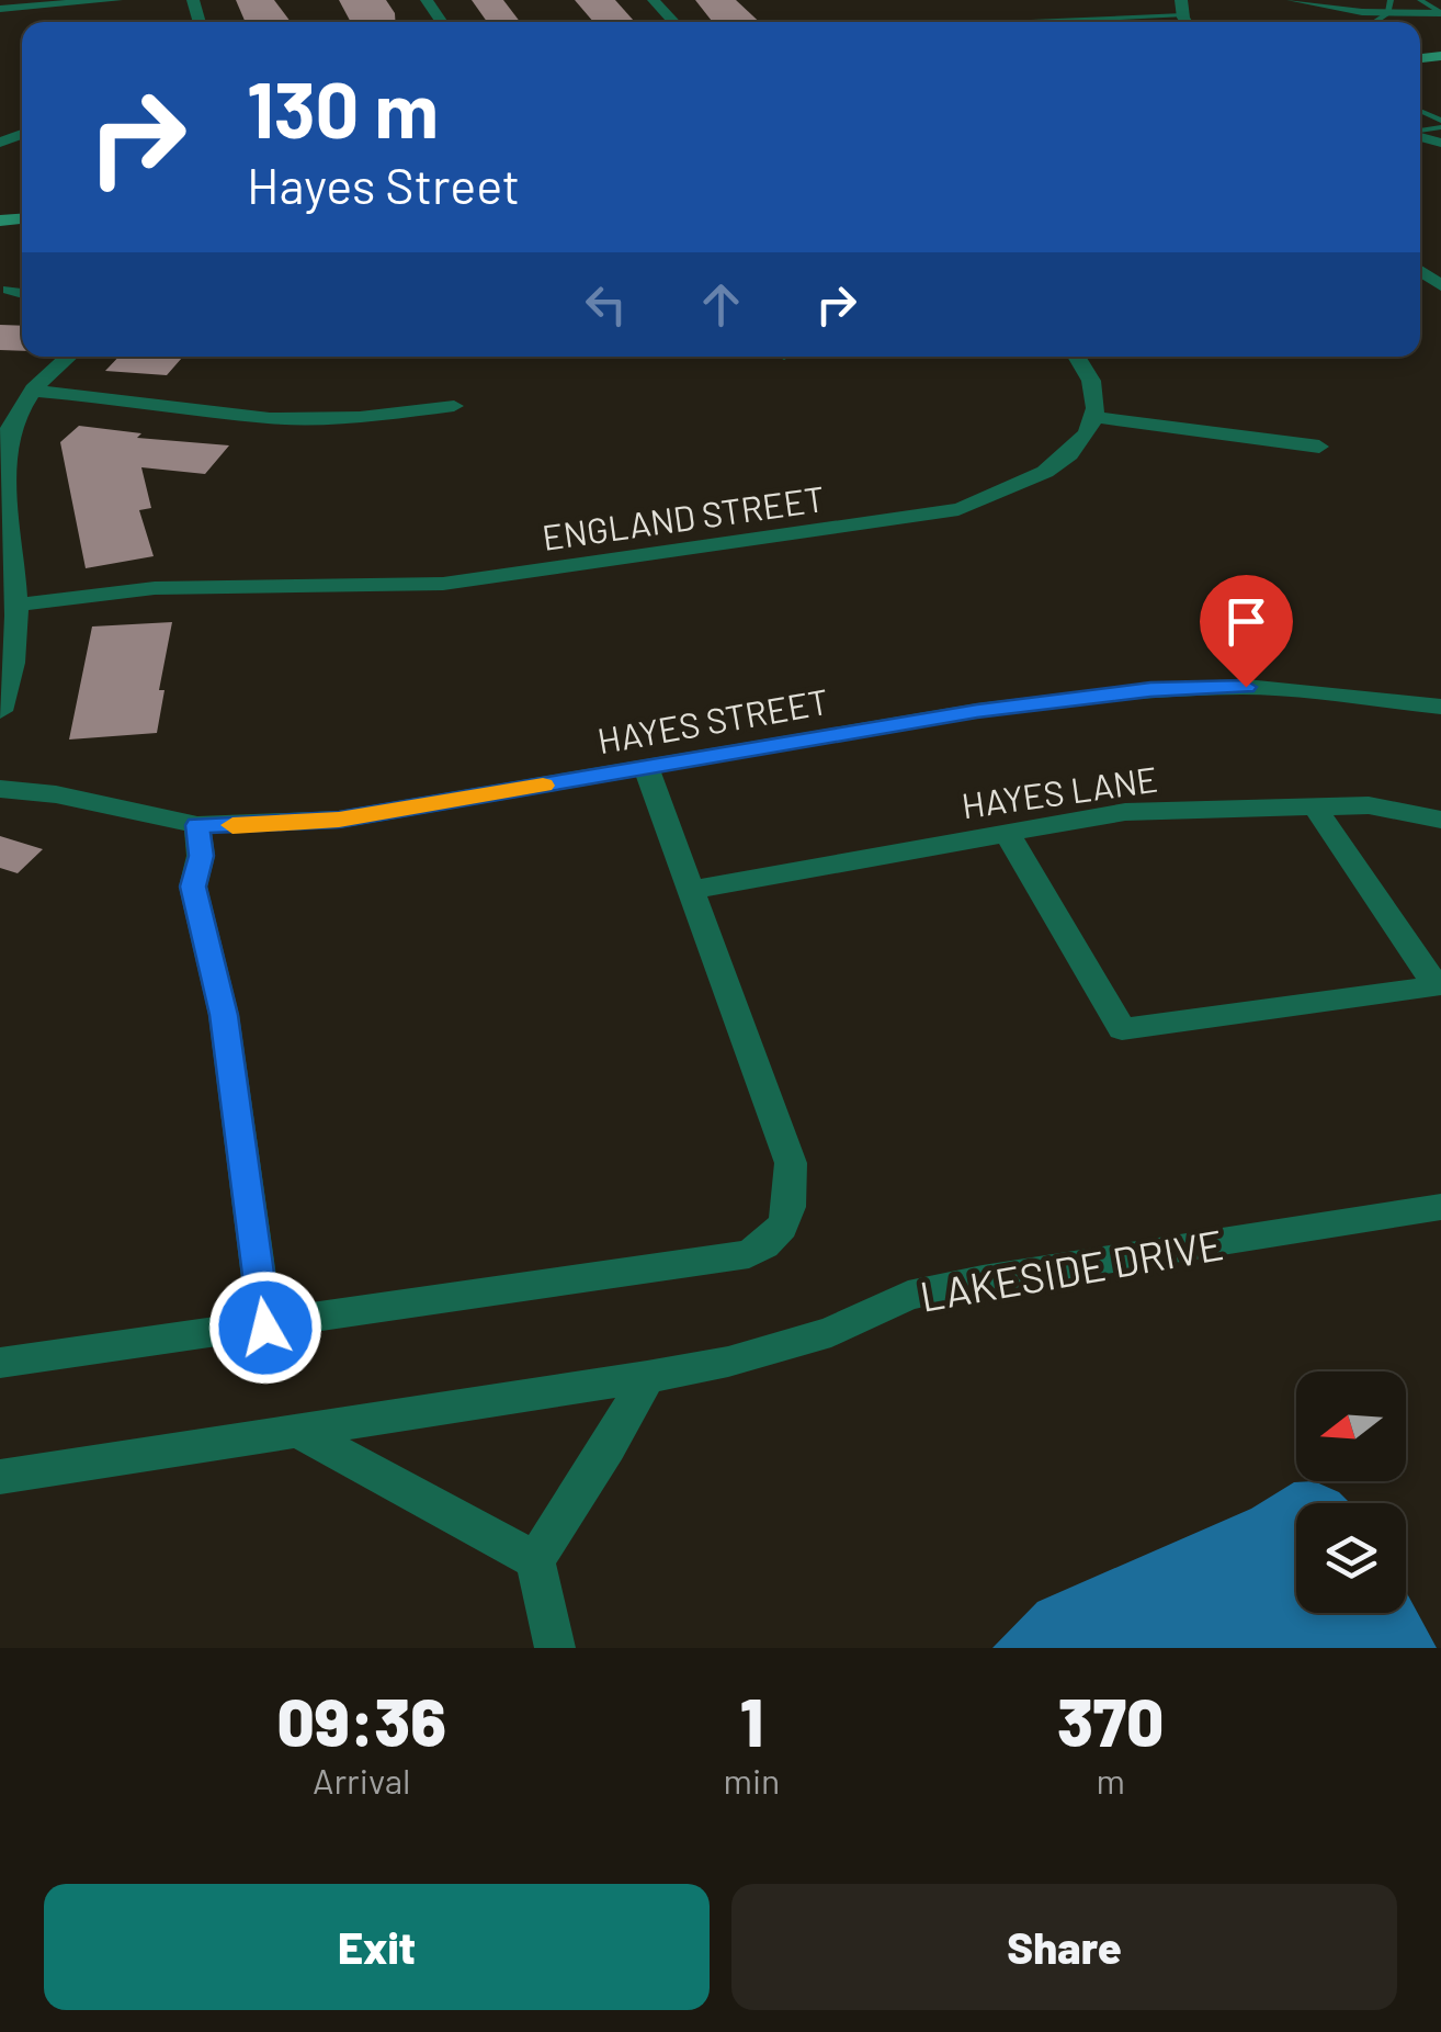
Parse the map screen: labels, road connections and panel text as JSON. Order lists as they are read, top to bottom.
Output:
{
  "streets": {
    "street": [
      "ENGLAND STREET",
      "HAYES STREET",
      "HAYES LANE",
      "LAKESIDE DRIVE"
    ]
  },
  "north": "left",
  "page": {
    "turn": ["130 m", "Hayes Street"],
    "eta": [
      "09:36",
      "Arrival",
      "1",
      "min",
      "370",
      "m"
    ],
    "buttons": ["Exit", "Share"]
  }
}
